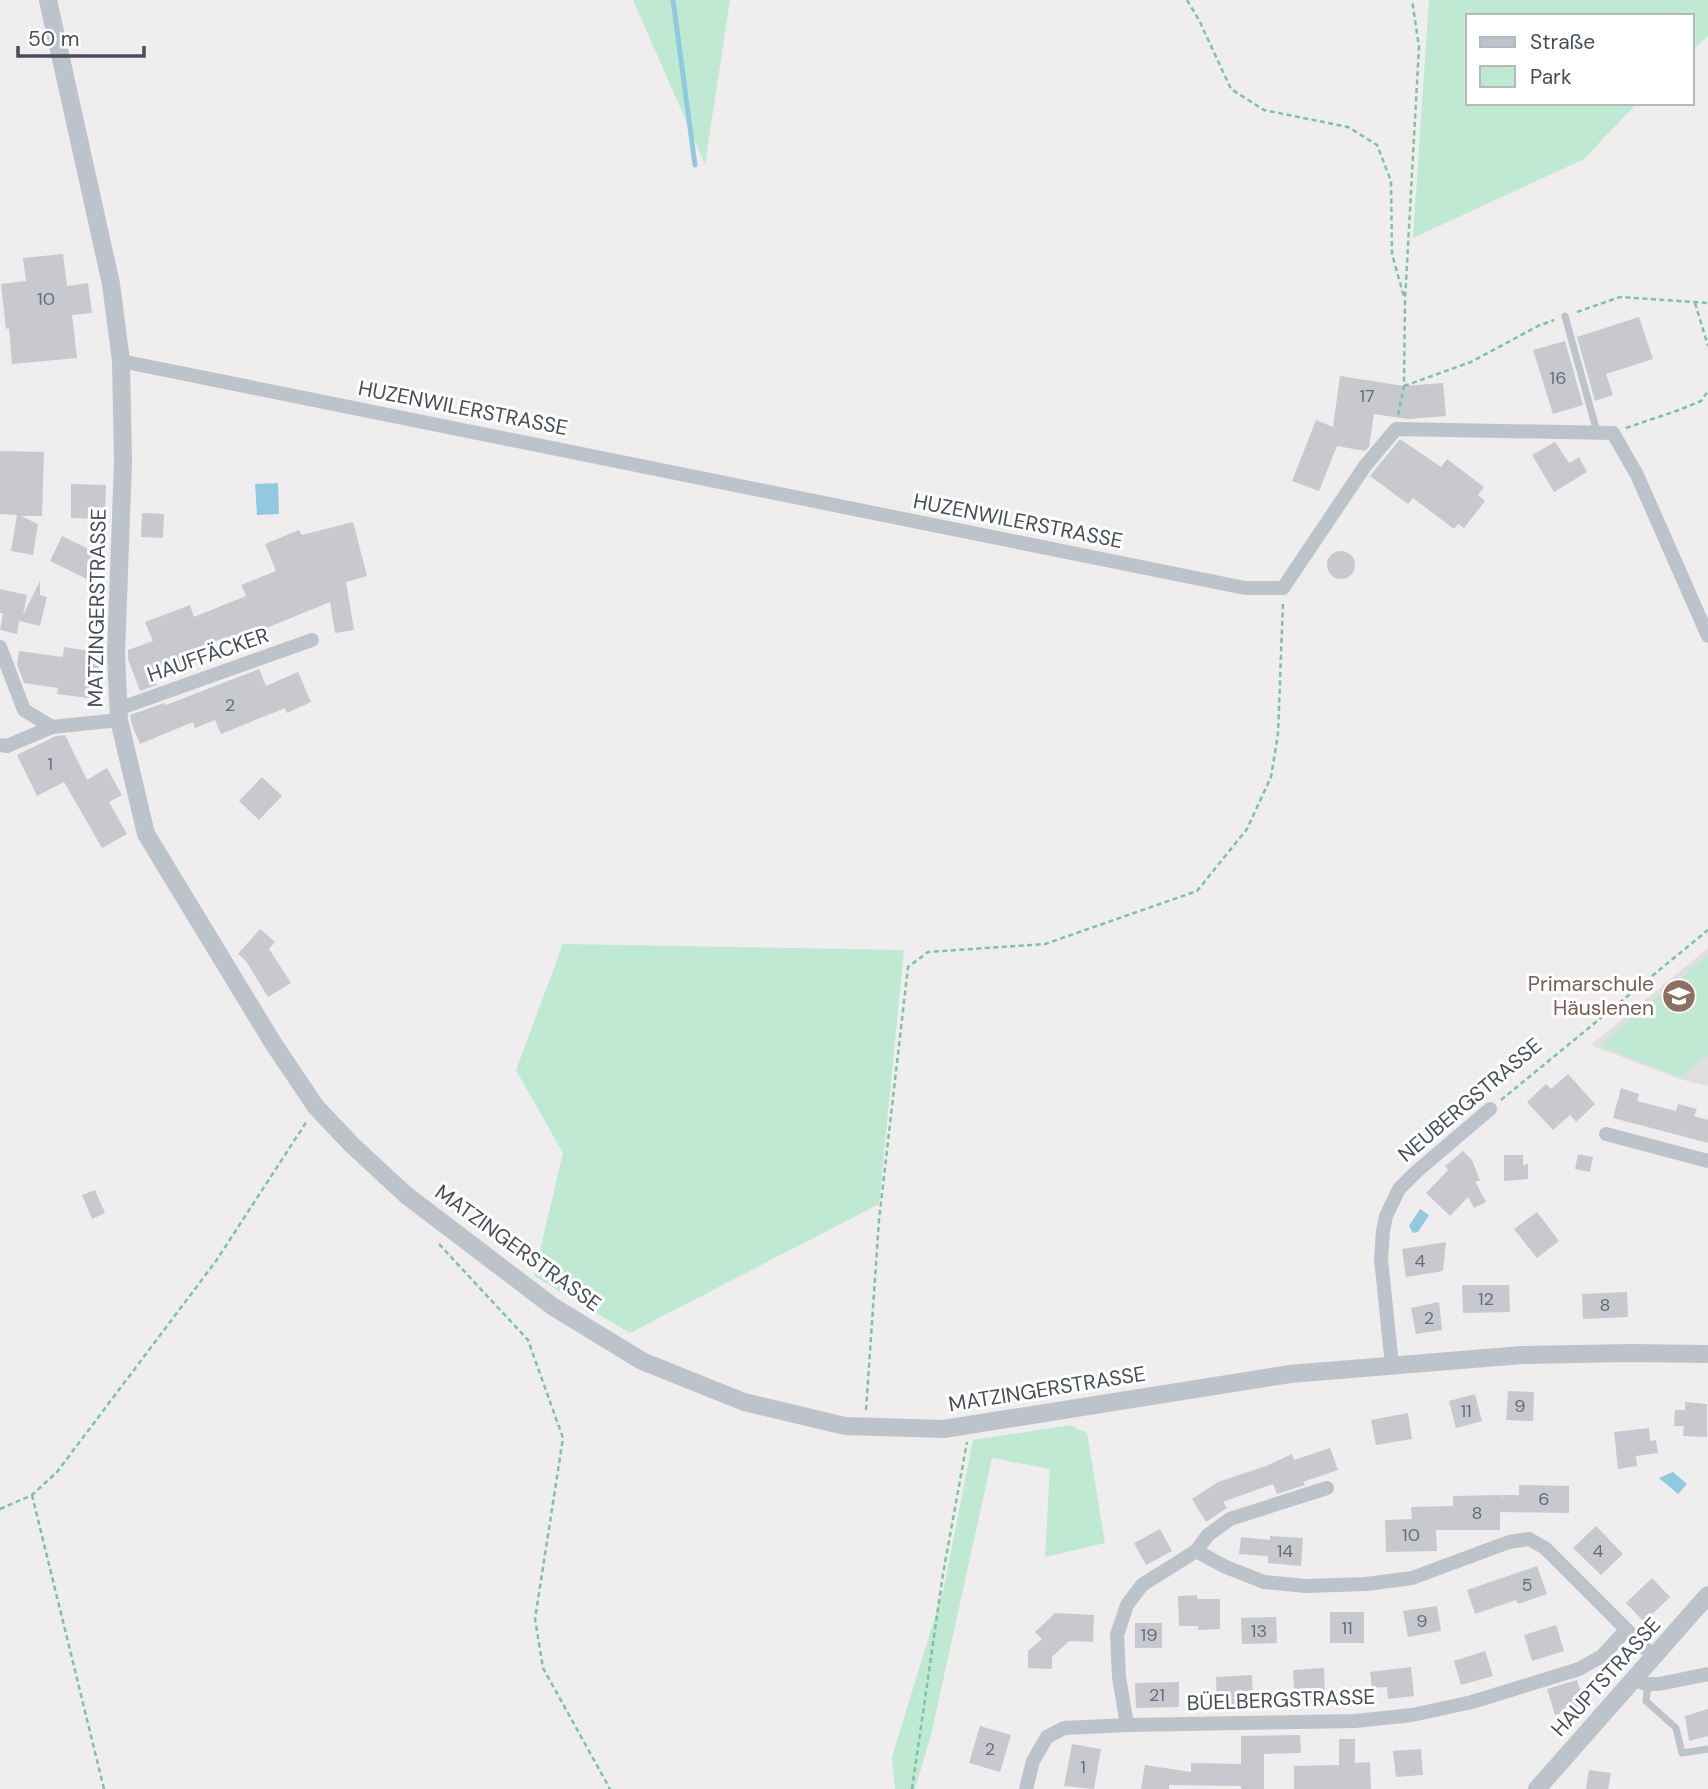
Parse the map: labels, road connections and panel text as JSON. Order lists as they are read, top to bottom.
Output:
{
  "streets": {
    "street": [
      "HUZENWILERSTRASSE",
      "MATZINGERSTRASSE",
      "HAUFFÄCKER",
      "NEUBERGSTRASSE",
      "HAUPTSTRASSE",
      "BÜELBERGSTRASSE"
    ]
  },
  "crossings": [
    ["HUZENWILERSTRASSE", "MATZINGERSTRASSE"],
    ["MATZINGERSTRASSE", "HAUFFÄCKER"],
    ["MATZINGERSTRASSE", "NEUBERGSTRASSE"]
  ],
  "places": {
    "school or university": ["Primarschule Häuslenen"]
  },
  "house_numbers": [
    "10",
    "16",
    "17",
    "2",
    "1",
    "4",
    "12",
    "8",
    "2",
    "9",
    "11",
    "6",
    "8",
    "10",
    "14",
    "4",
    "5",
    "9",
    "11",
    "13",
    "19",
    "21",
    "2",
    "1"
  ],
  "legend": ["Straße", "Park"],
  "scale_bar": "50 m"
}
